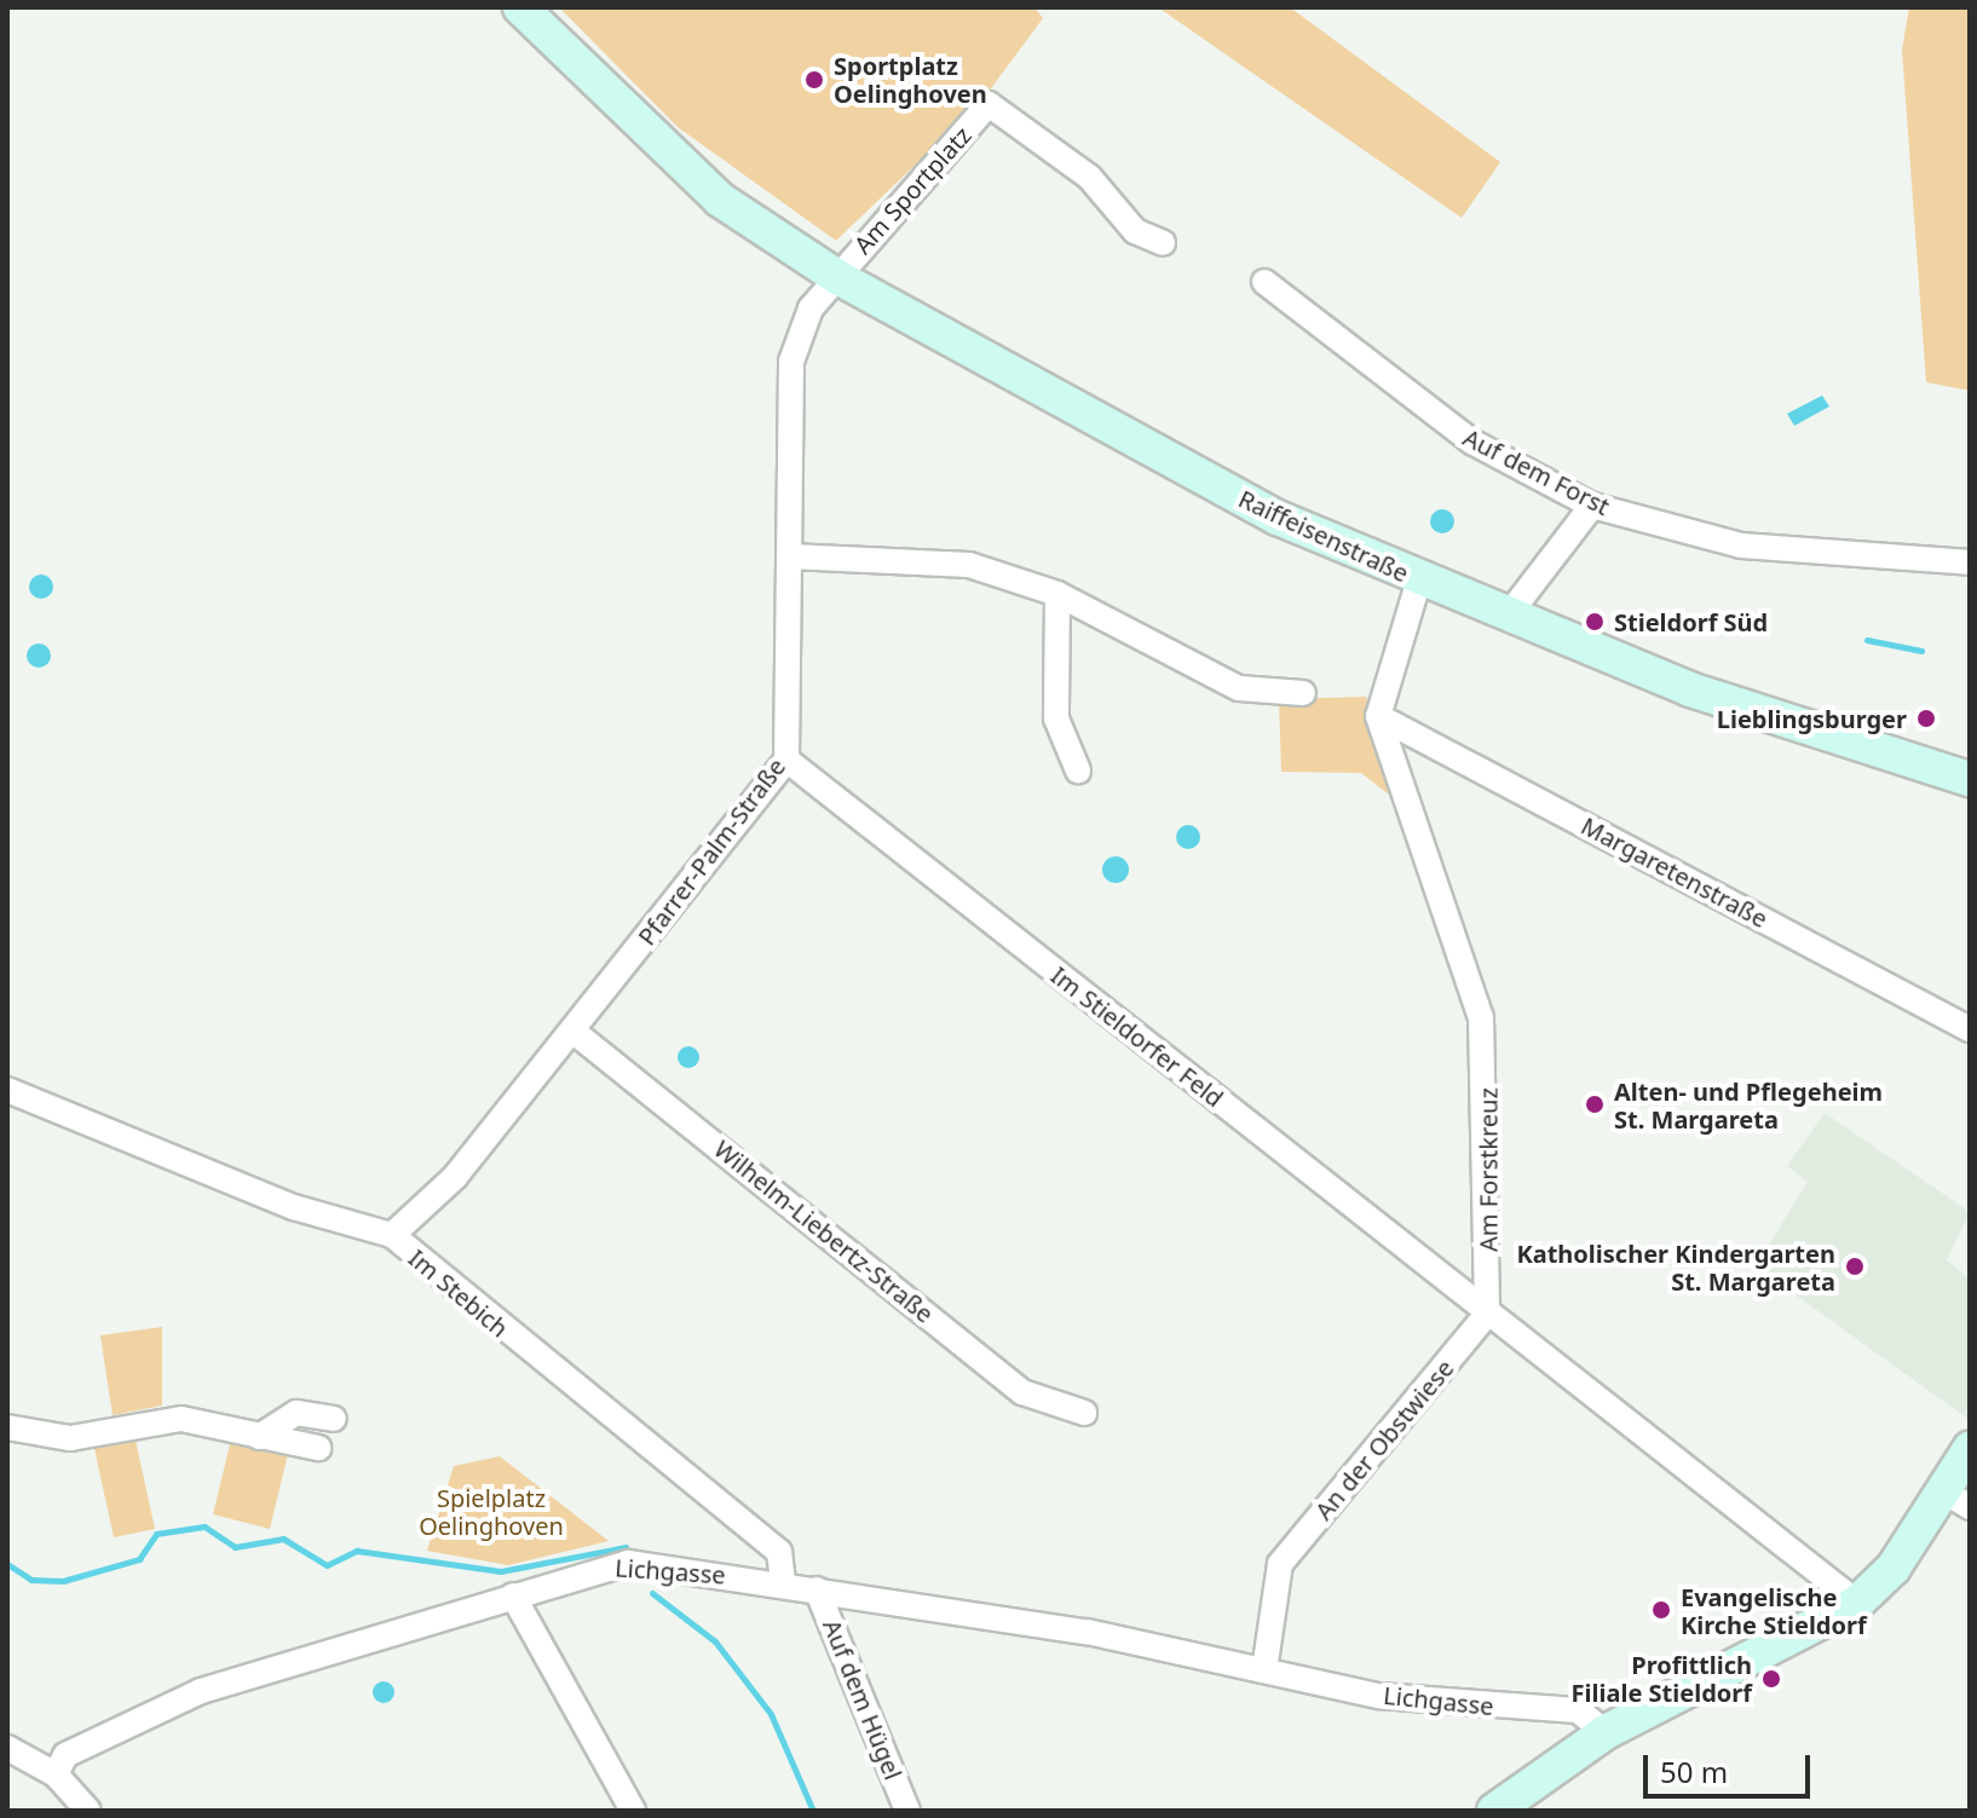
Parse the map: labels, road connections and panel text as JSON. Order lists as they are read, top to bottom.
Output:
{
  "streets": {
    "main road": ["Raiffeisenstraße"],
    "street": [
      "Am Sportplatz",
      "Auf dem Forst",
      "Pfarrer-Palm-Straße",
      "Margaretenstraße",
      "Im Stieldorfer Feld",
      "Am Forstkreuz",
      "Wilhelm-Liebertz-Straße",
      "Im Stebich",
      "An der Obstwiese",
      "Lichgasse",
      "Auf dem Hügel"
    ]
  },
  "crossings": [
    ["Am Sportplatz", "Raiffeisenstraße"],
    ["Am Sportplatz", "Pfarrer-Palm-Straße"],
    ["Raiffeisenstraße", "Pfarrer-Palm-Straße"],
    ["Pfarrer-Palm-Straße", "Im Stieldorfer Feld"],
    ["Pfarrer-Palm-Straße", "Wilhelm-Liebertz-Straße"],
    ["Pfarrer-Palm-Straße", "Im Stebich"],
    ["Margaretenstraße", "Am Forstkreuz"],
    ["Im Stieldorfer Feld", "Am Forstkreuz"],
    ["Im Stieldorfer Feld", "An der Obstwiese"],
    ["Am Forstkreuz", "An der Obstwiese"],
    ["Im Stebich", "Lichgasse"],
    ["An der Obstwiese", "Lichgasse"],
    ["Lichgasse", "Auf dem Hügel"]
  ],
  "parks": ["Spielplatz Oelinghoven"],
  "places": [
    "Sportplatz Oelinghoven",
    "Stieldorf Süd",
    "Lieblingsburger",
    "Alten- und Pflegeheim St. Margareta",
    "Katholischer Kindergarten St. Margareta",
    "Evangelische Kirche Stieldorf",
    "Profittlich Filiale Stieldorf"
  ],
  "scale_bar": "50 m"
}
